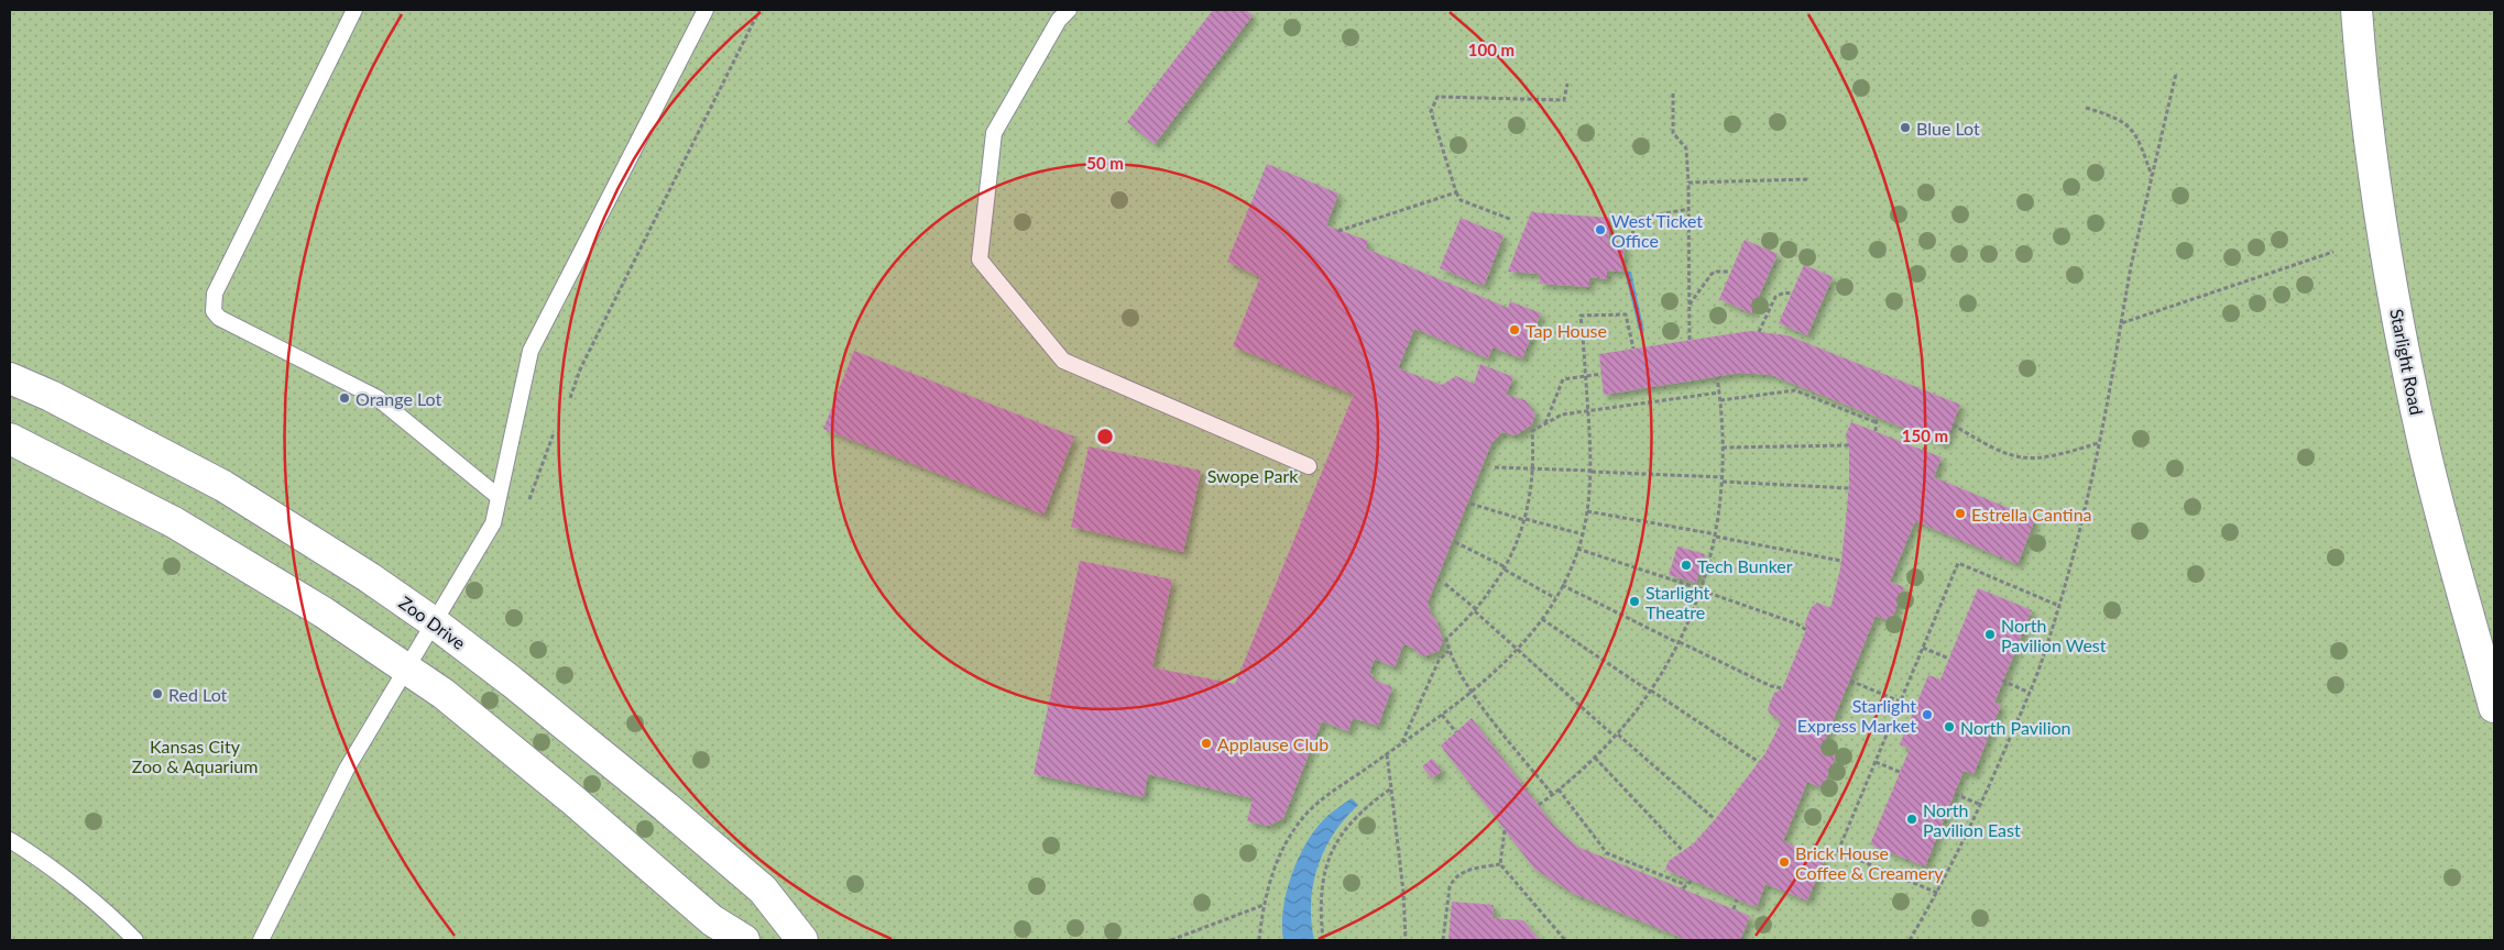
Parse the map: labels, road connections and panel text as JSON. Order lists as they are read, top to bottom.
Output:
{
  "streets": {
    "street": ["Starlight Road", "Zoo Drive"]
  },
  "parks": ["Swope Park", "Kansas City Zoo & Aquarium"],
  "places": [
    "Blue Lot",
    "West Ticket Office",
    "Tap House",
    "Orange Lot",
    "Estrella Cantina",
    "Tech Bunker",
    "Starlight Theatre",
    "North Pavilion West",
    "Red Lot",
    "Starlight Express Market",
    "North Pavilion",
    "Applause Club",
    "North Pavilion East",
    "Brick House Coffee & Creamery"
  ],
  "rings": ["100 m", "50 m", "150 m"]
}
